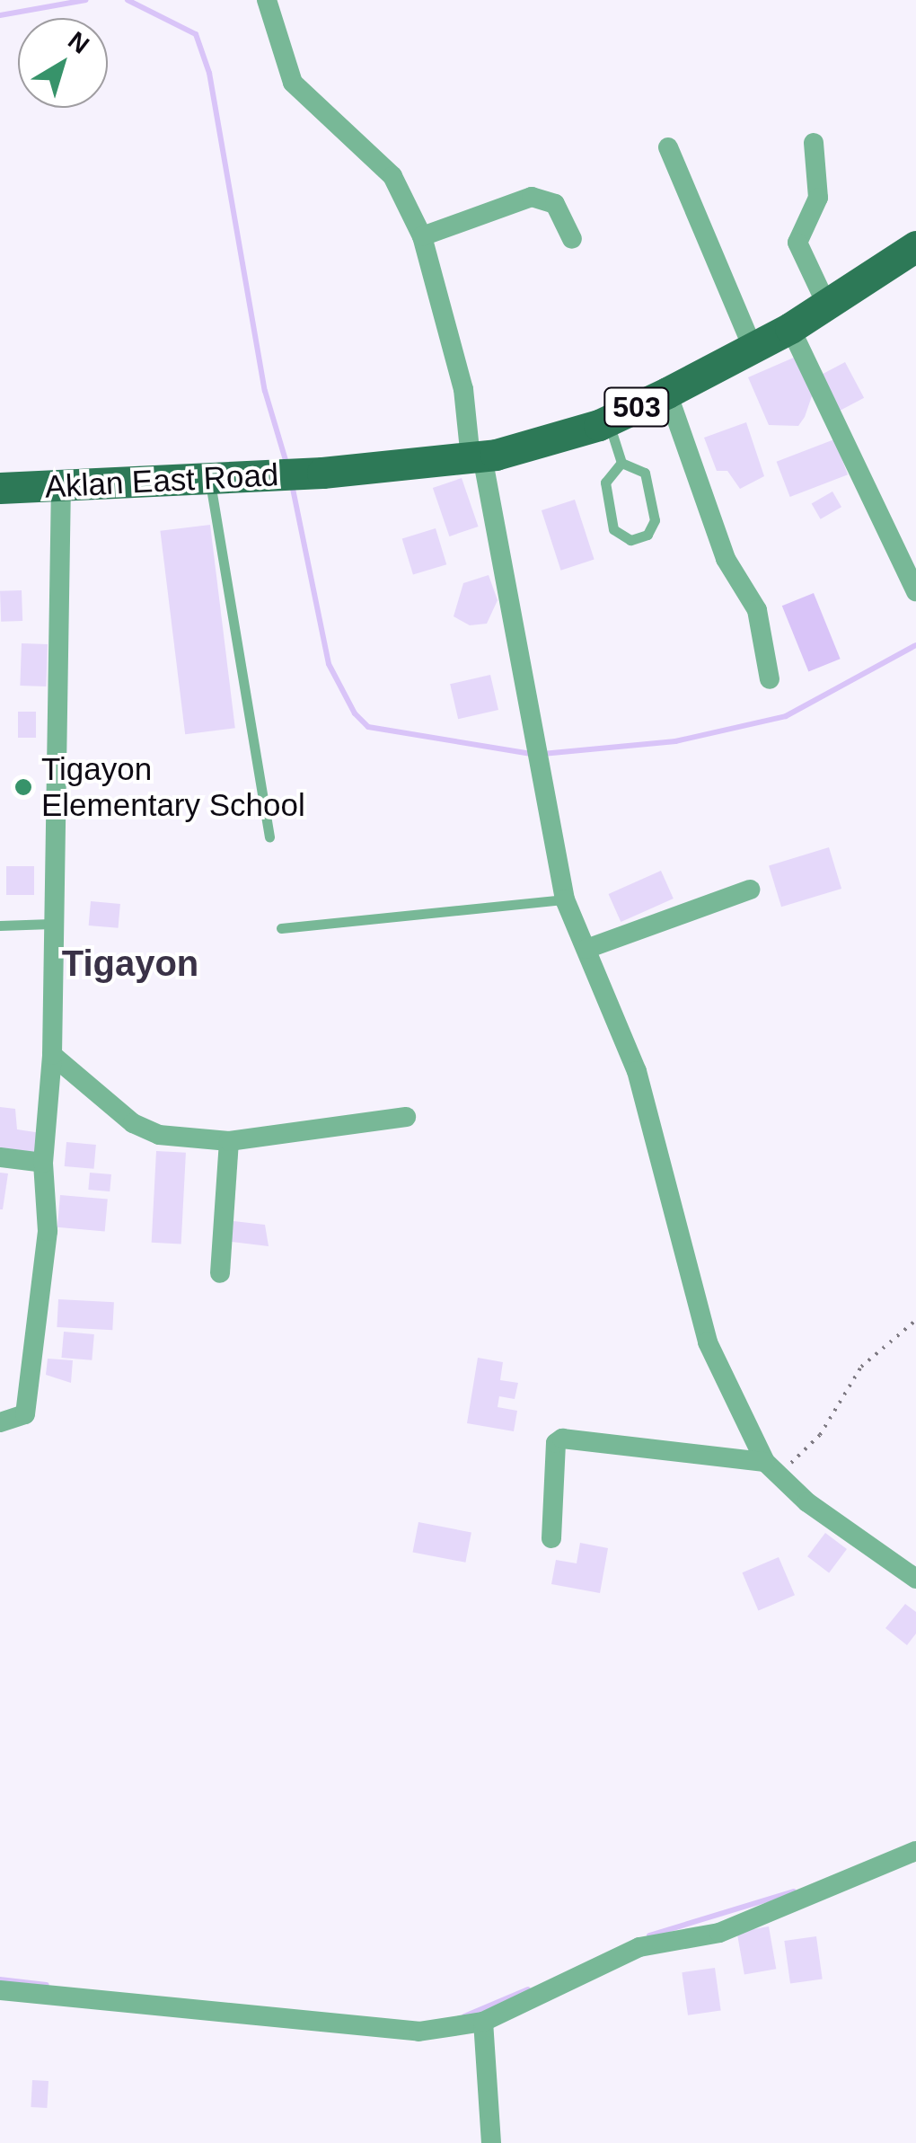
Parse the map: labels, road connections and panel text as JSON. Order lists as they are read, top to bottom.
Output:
{
  "streets": {
    "main road": ["503", "Aklan East Road"]
  },
  "crossings": [
    ["503", "Aklan East Road"]
  ],
  "districts": ["Tigayon"],
  "places": ["Tigayon Elementary School"],
  "north": "top right"
}
